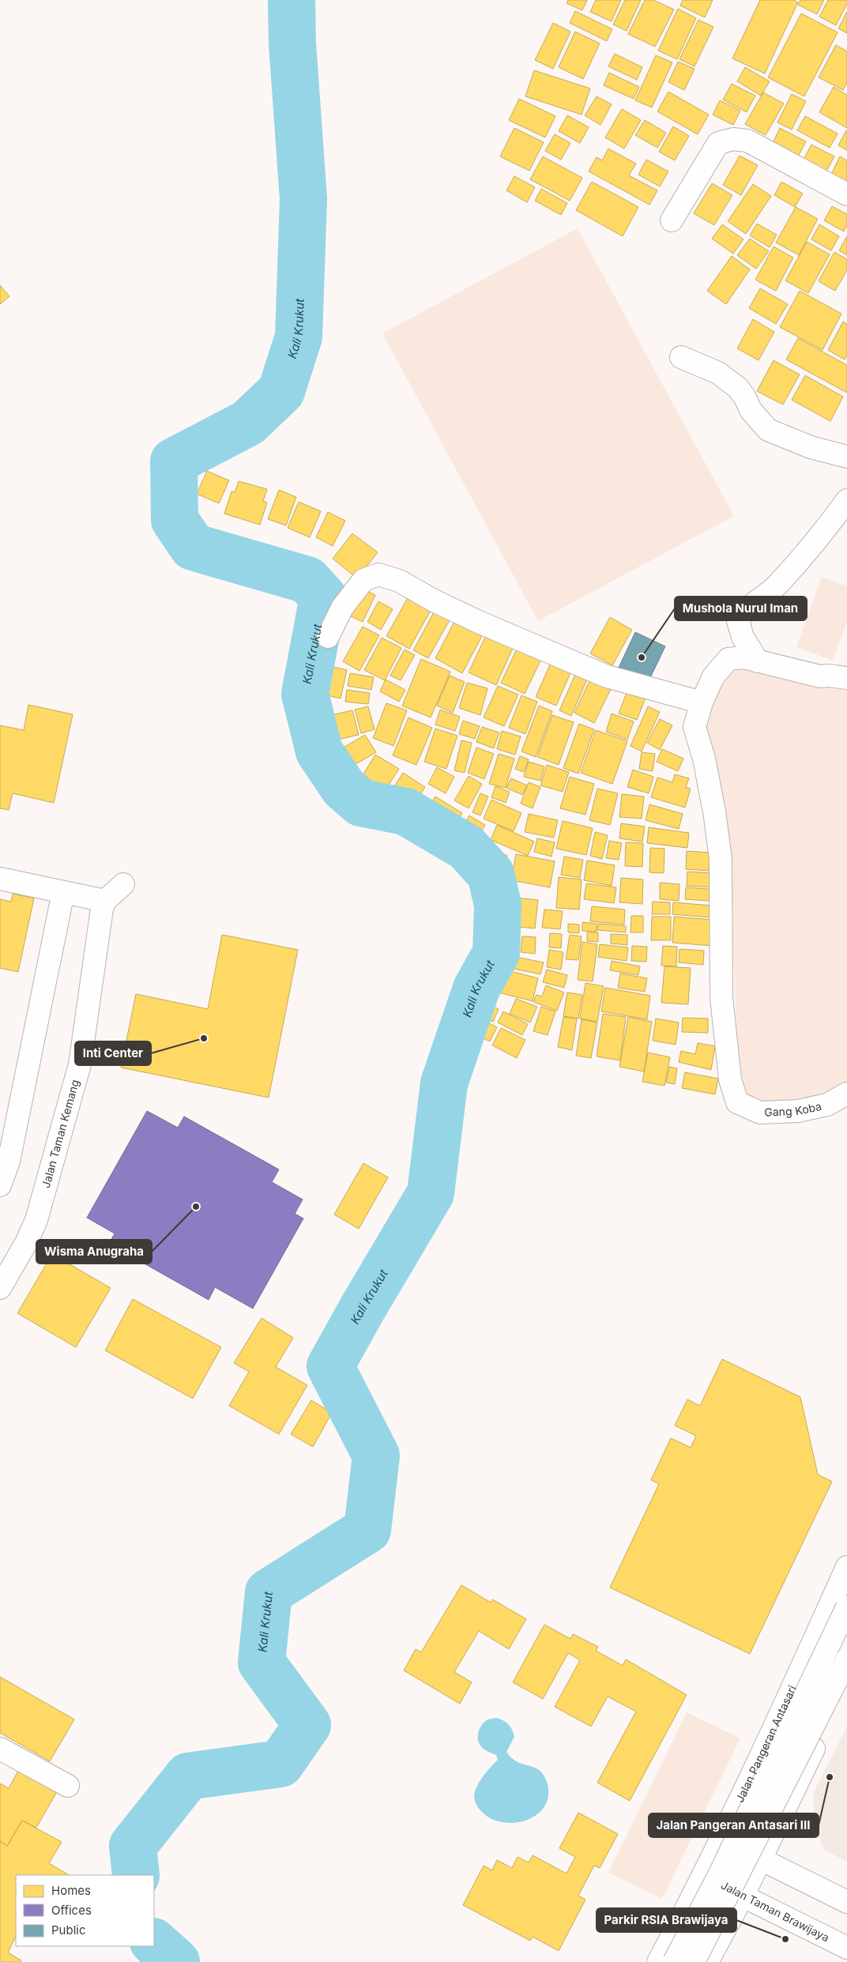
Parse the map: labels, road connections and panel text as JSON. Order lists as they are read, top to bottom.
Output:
{
  "streets": {
    "street": [
      "Gang Koba",
      "Jalan Taman Kemang",
      "Jalan Pangeran Antasari",
      "Jalan Taman Brawijaya"
    ]
  },
  "crossings": [
    ["Jalan Pangeran Antasari", "Jalan Taman Brawijaya"]
  ],
  "water": ["Kali Krukut"],
  "places": [
    "Mushola Nurul Iman",
    "Inti Center",
    "Wisma Anugraha",
    "Jalan Pangeran Antasari III",
    "Parkir RSIA Brawijaya"
  ],
  "legend": ["Homes", "Offices", "Public"]
}
